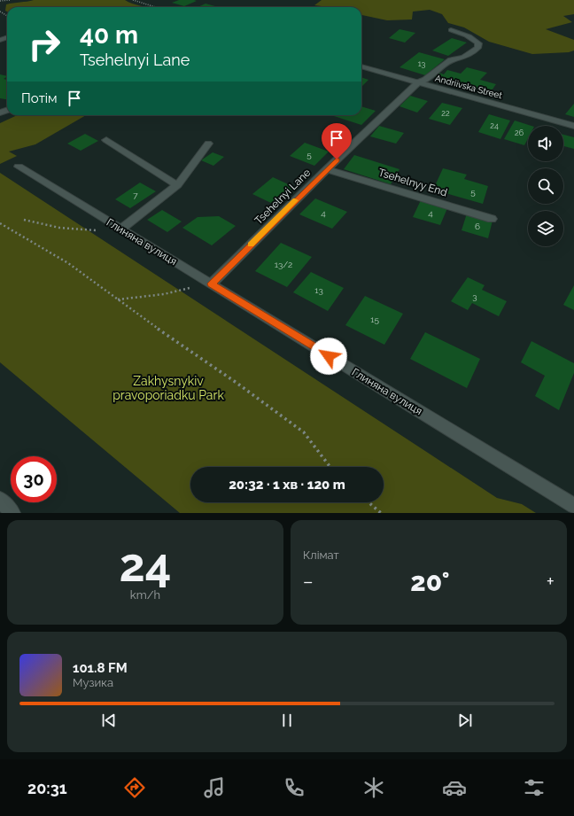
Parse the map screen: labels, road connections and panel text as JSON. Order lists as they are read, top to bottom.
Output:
{
  "streets": {
    "street": [
      "Andriivska Street",
      "Tsehelnyy End",
      "Tsehelnyi Lane",
      "Глиняна вулиця"
    ]
  },
  "crossings": [
    ["Andriivska Street", "Tsehelnyi Lane"],
    ["Tsehelnyy End", "Tsehelnyi Lane"],
    ["Tsehelnyi Lane", "Глиняна вулиця"]
  ],
  "parks": ["Zakhysnykiv pravoporiadku Park"],
  "house_numbers": [
    "13",
    "22",
    "24",
    "26",
    "5",
    "5",
    "7",
    "4",
    "4",
    "6",
    "13/2",
    "13",
    "3",
    "15"
  ],
  "page": {
    "turn": ["40 m", "Tsehelnyi Lane"],
    "then": "Потім",
    "limit": "30",
    "trip": "20:32 · 1 хв · 120 m",
    "tile": [
      ["24", "km/h"],
      "Клімат"
    ],
    "heat": ["−", "20°", "+"],
    "song": ["101.8 FM", "Музика"],
    "tabs": "20:31"
  }
}
